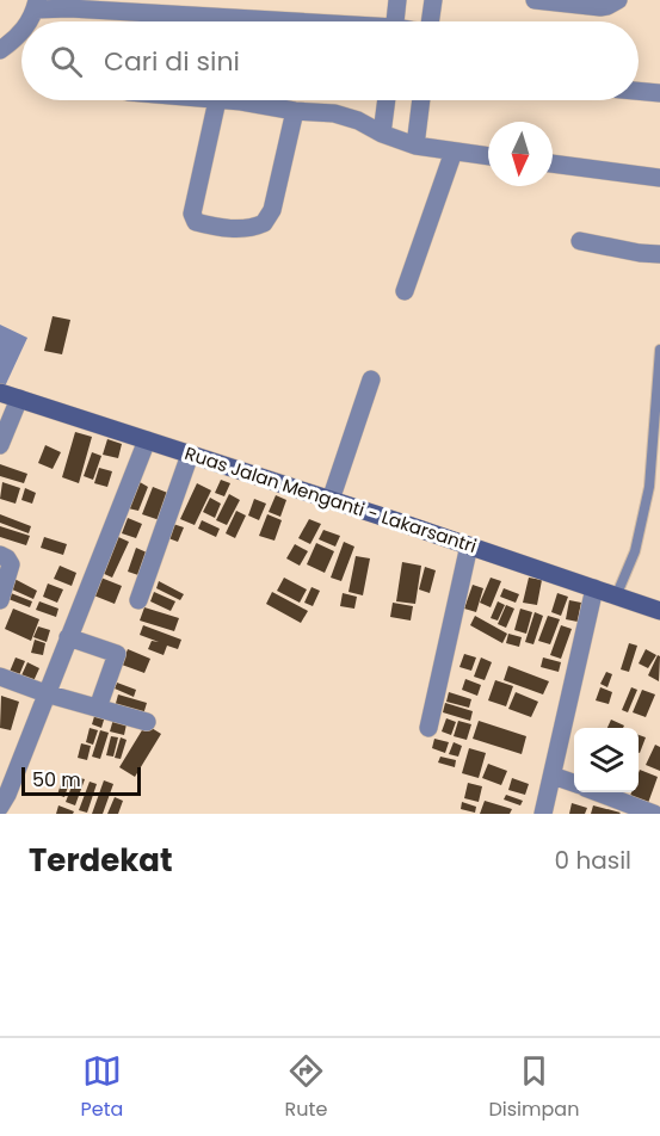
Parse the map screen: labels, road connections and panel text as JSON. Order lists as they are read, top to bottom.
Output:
{
  "streets": {
    "main road": ["Ruas Jalan Menganti - Lakarsantri"]
  },
  "scale_bar": "50 m",
  "north": "bottom",
  "page": {
    "search": "Cari di sini",
    "scale": "50 m",
    "heading": ["Terdekat", "0 hasil"],
    "nav": ["Peta", "Rute", "Disimpan"]
  }
}
